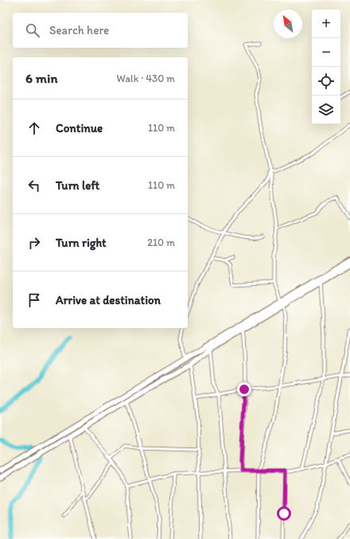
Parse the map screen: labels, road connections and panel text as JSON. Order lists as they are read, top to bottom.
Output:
{
  "north": "top left",
  "page": {
    "map_buttons": ["+", "−"],
    "search": "Search here",
    "heading": ["6 min", "Walk · 430 m"],
    "list": [
      ["Continue", "110 m"],
      ["Turn left", "110 m"],
      ["Turn right", "210 m"],
      "Arrive at destination"
    ]
  }
}
